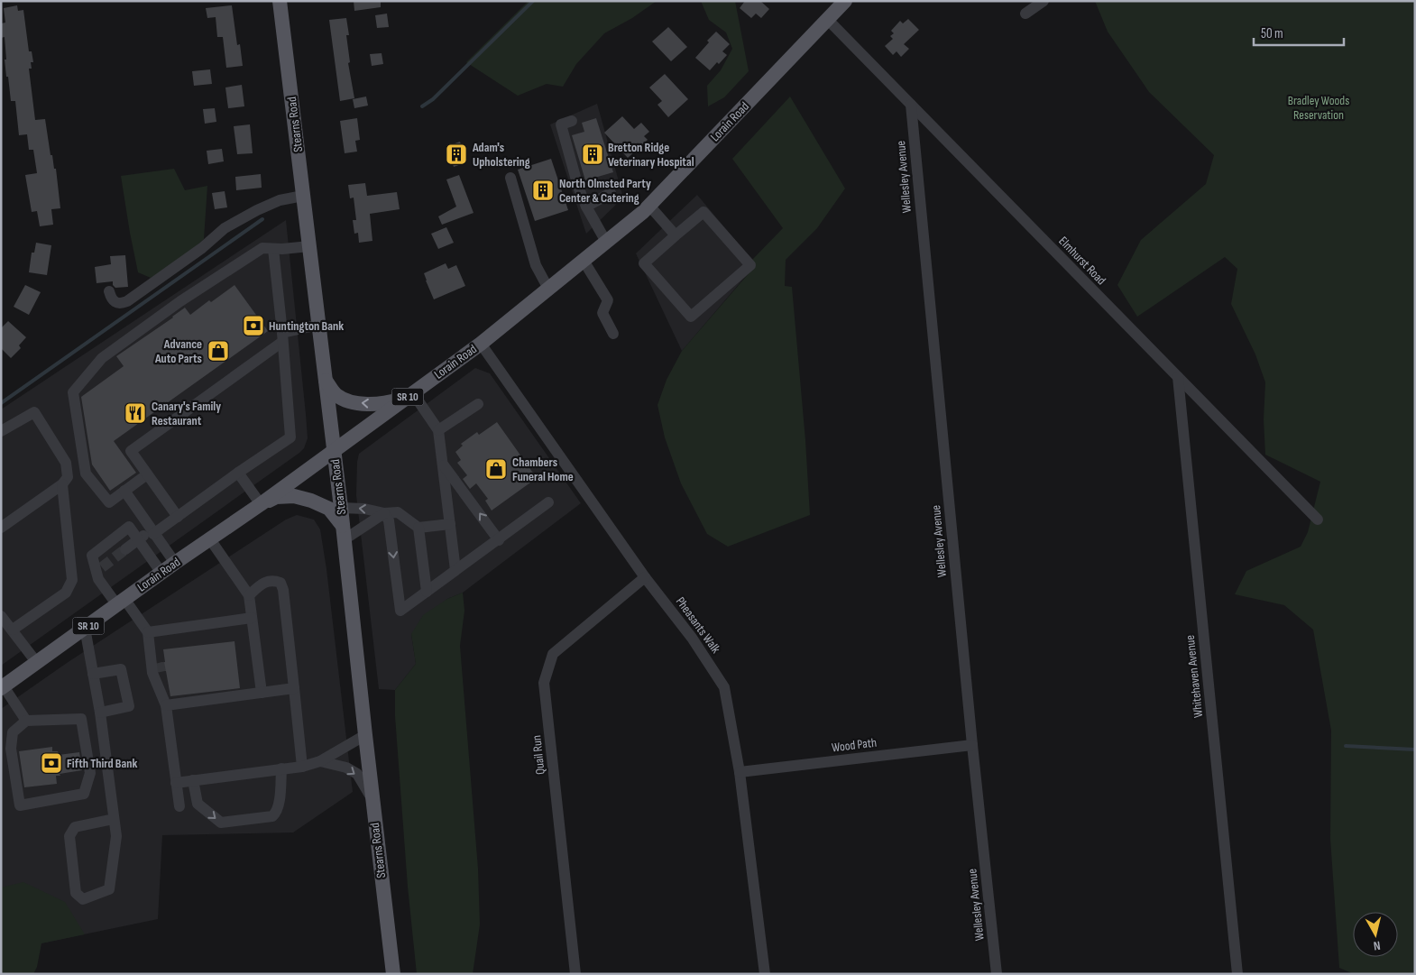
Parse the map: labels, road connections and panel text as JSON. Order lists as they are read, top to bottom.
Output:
{
  "streets": {
    "main road": ["Lorain Road", "Stearns Road", "SR 10"],
    "street": [
      "Wellesley Avenue",
      "Elmhurst Road",
      "Pheasants Walk",
      "Whitehaven Avenue",
      "Wood Path",
      "Quail Run"
    ]
  },
  "crossings": [
    ["Lorain Road", "Stearns Road"],
    ["Lorain Road", "Elmhurst Road"],
    ["Lorain Road", "Pheasants Walk"],
    ["Wellesley Avenue", "Elmhurst Road"],
    ["Wellesley Avenue", "Wood Path"],
    ["Elmhurst Road", "Whitehaven Avenue"],
    ["Pheasants Walk", "Wood Path"],
    ["Pheasants Walk", "Quail Run"]
  ],
  "parks": ["Bradley Woods Reservation"],
  "places": {
    "building": ["Adam's Upholstering", "Bretton Ridge Veterinary Hospital", "North Olmsted Party Center & Catering"],
    "bank": ["Huntington Bank", "Fifth Third Bank"],
    "shop": ["Advance Auto Parts", "Chambers Funeral Home"],
    "restaurant": ["Canary's Family Restaurant"]
  },
  "scale_bar": "50 m",
  "north": "bottom"
}
